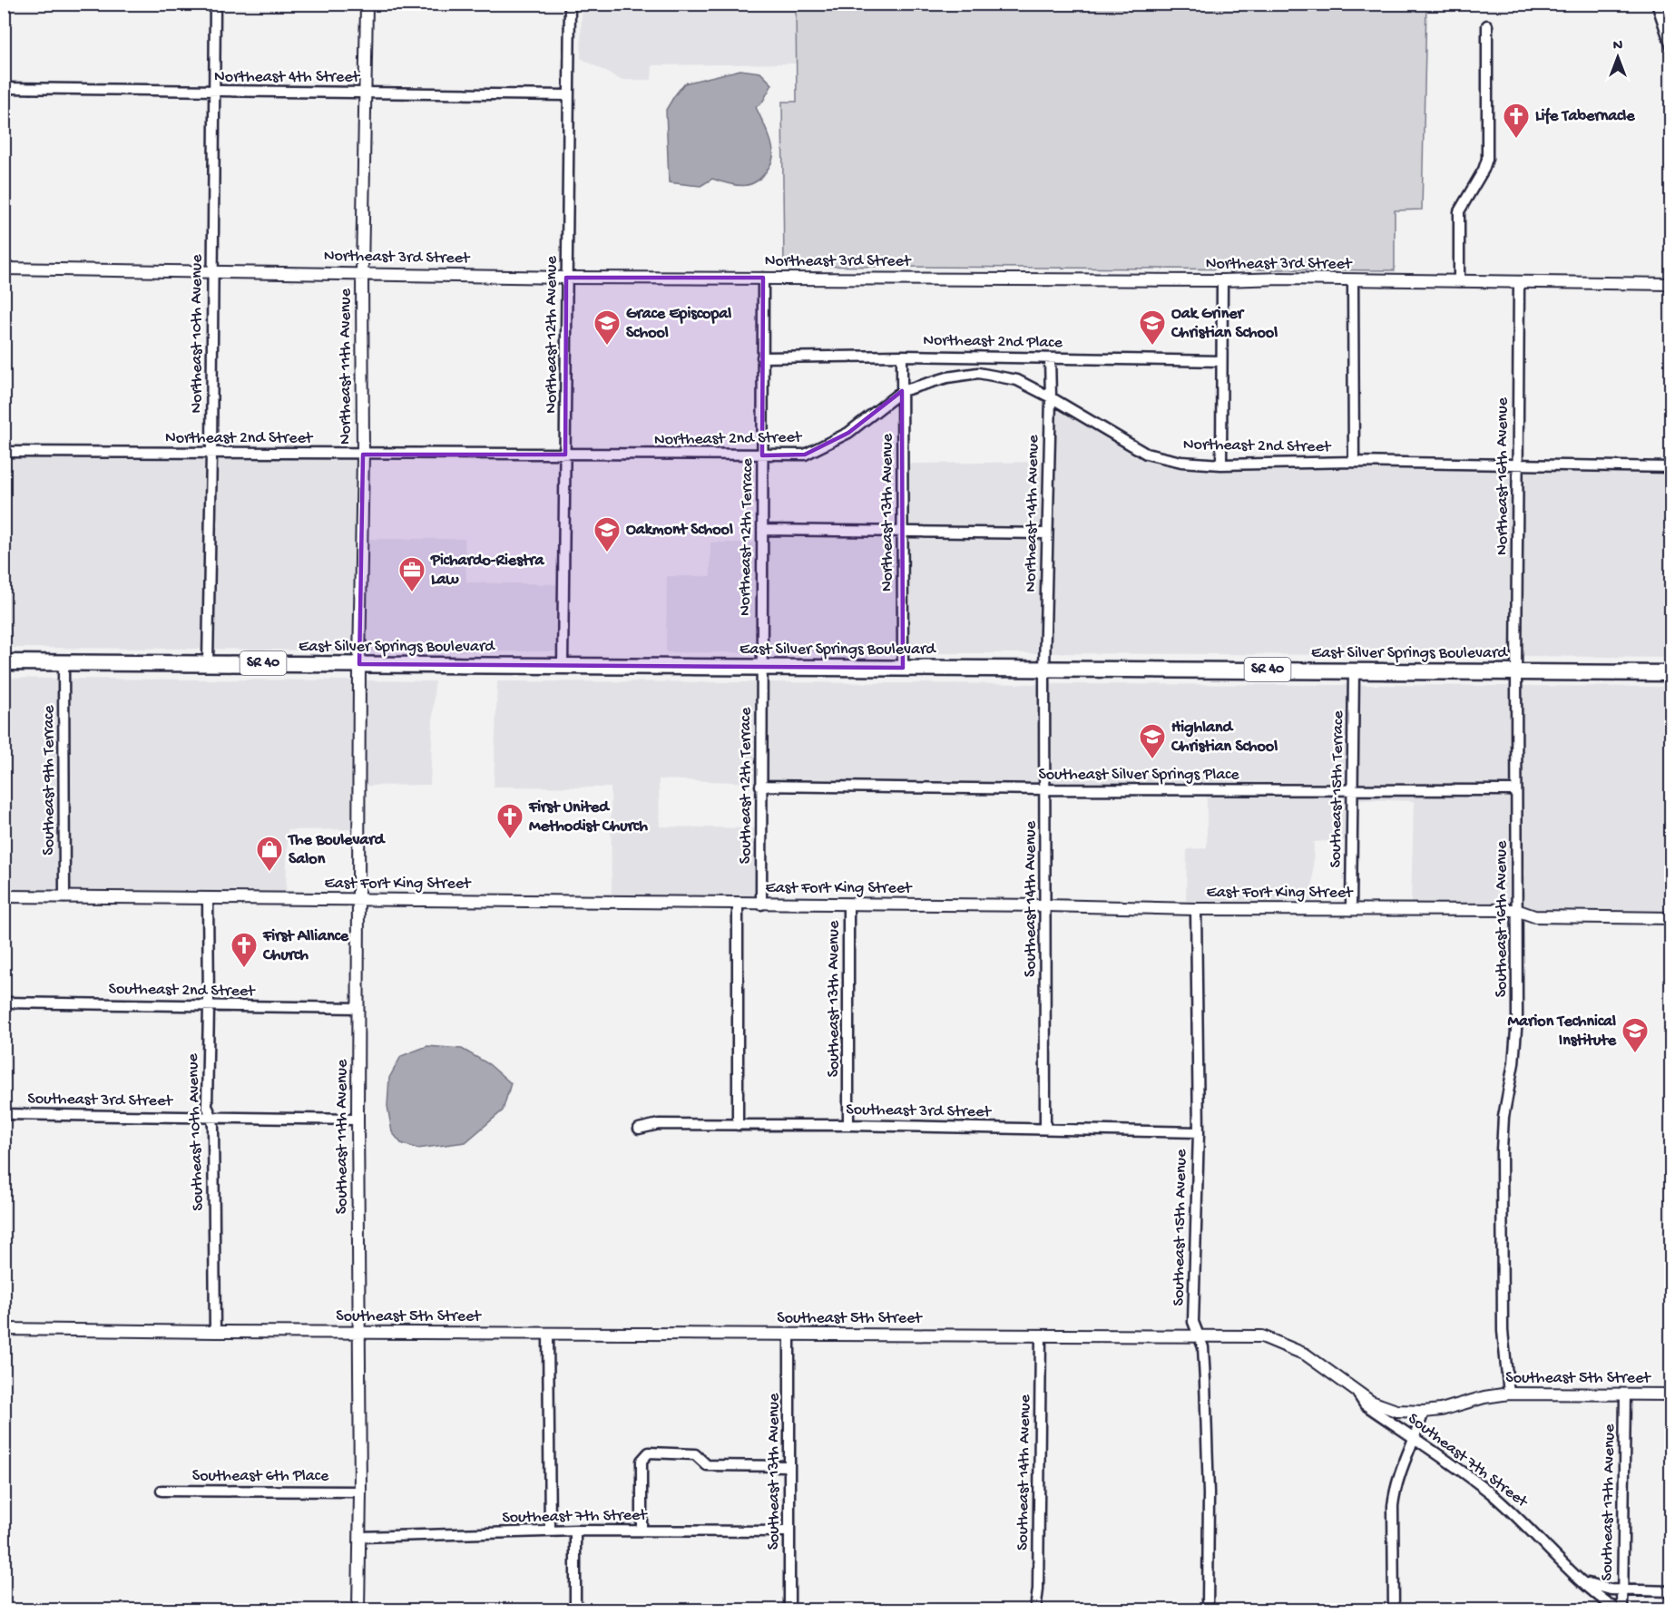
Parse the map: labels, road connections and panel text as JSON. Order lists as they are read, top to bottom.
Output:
{
  "streets": {
    "main road": ["East Silver Springs Boulevard", "SR 40"],
    "street": [
      "Northeast 4th Street",
      "Northeast 3rd Street",
      "Northeast 10th Avenue",
      "Northeast 12th Avenue",
      "Northeast 2nd Place",
      "Northeast 11th Avenue",
      "Northeast 2nd Street",
      "Northeast 16th Avenue",
      "Northeast 13th Avenue",
      "Northeast 14th Avenue",
      "Northeast 12th Terrace",
      "Southeast Silver Springs Place",
      "Southeast 9th Terrace",
      "Southeast 12th Terrace",
      "Southeast 15th Terrace",
      "East Fort King Street",
      "Southeast 14th Avenue",
      "Southeast 16th Avenue",
      "Southeast 2nd Street",
      "Southeast 13th Avenue",
      "Southeast 3rd Street",
      "Southeast 10th Avenue",
      "Southeast 11th Avenue",
      "Southeast 15th Avenue",
      "Southeast 5th Street",
      "Southeast 7th Street",
      "Southeast 6th Place",
      "Southeast 17th Avenue"
    ]
  },
  "crossings": [
    ["Northeast 4th Street", "Northeast 10th Avenue"],
    ["Northeast 4th Street", "Northeast 12th Avenue"],
    ["Northeast 4th Street", "Northeast 11th Avenue"],
    ["Northeast 3rd Street", "Northeast 10th Avenue"],
    ["Northeast 3rd Street", "Northeast 12th Avenue"],
    ["Northeast 3rd Street", "Northeast 11th Avenue"],
    ["Northeast 3rd Street", "Northeast 16th Avenue"],
    ["Northeast 3rd Street", "Northeast 12th Terrace"],
    ["Northeast 10th Avenue", "Northeast 2nd Street"],
    ["Northeast 10th Avenue", "East Silver Springs Boulevard"],
    ["Northeast 12th Avenue", "Northeast 2nd Street"],
    ["Northeast 12th Avenue", "East Silver Springs Boulevard"],
    ["Northeast 2nd Place", "Northeast 13th Avenue"],
    ["Northeast 2nd Place", "Northeast 14th Avenue"],
    ["Northeast 2nd Place", "Northeast 12th Terrace"],
    ["Northeast 11th Avenue", "Northeast 2nd Street"],
    ["Northeast 11th Avenue", "East Silver Springs Boulevard"],
    ["Northeast 11th Avenue", "Southeast 11th Avenue"],
    ["Northeast 2nd Street", "Northeast 16th Avenue"],
    ["Northeast 2nd Street", "Northeast 13th Avenue"],
    ["Northeast 2nd Street", "Northeast 14th Avenue"],
    ["Northeast 2nd Street", "Northeast 12th Terrace"],
    ["Northeast 16th Avenue", "East Silver Springs Boulevard"],
    ["Northeast 16th Avenue", "Southeast 16th Avenue"],
    ["Northeast 13th Avenue", "East Silver Springs Boulevard"],
    ["Northeast 14th Avenue", "East Silver Springs Boulevard"],
    ["Northeast 14th Avenue", "Southeast 14th Avenue"],
    ["Northeast 12th Terrace", "East Silver Springs Boulevard"],
    ["Northeast 12th Terrace", "Southeast 12th Terrace"],
    ["East Silver Springs Boulevard", "Southeast 9th Terrace"],
    ["East Silver Springs Boulevard", "Southeast 12th Terrace"],
    ["East Silver Springs Boulevard", "Southeast 15th Terrace"],
    ["East Silver Springs Boulevard", "Southeast 14th Avenue"],
    ["East Silver Springs Boulevard", "Southeast 16th Avenue"],
    ["East Silver Springs Boulevard", "Southeast 11th Avenue"],
    ["Southeast Silver Springs Place", "Southeast 12th Terrace"],
    ["Southeast Silver Springs Place", "Southeast 15th Terrace"],
    ["Southeast Silver Springs Place", "Southeast 14th Avenue"],
    ["Southeast Silver Springs Place", "Southeast 16th Avenue"],
    ["Southeast 9th Terrace", "East Fort King Street"],
    ["Southeast 12th Terrace", "East Fort King Street"],
    ["Southeast 15th Terrace", "East Fort King Street"],
    ["East Fort King Street", "Southeast 14th Avenue"],
    ["East Fort King Street", "Southeast 16th Avenue"],
    ["East Fort King Street", "Southeast 13th Avenue"],
    ["East Fort King Street", "Southeast 10th Avenue"],
    ["East Fort King Street", "Southeast 11th Avenue"],
    ["East Fort King Street", "Southeast 15th Avenue"],
    ["Southeast 14th Avenue", "Southeast 3rd Street"],
    ["Southeast 14th Avenue", "Southeast 5th Street"],
    ["Southeast 16th Avenue", "Southeast 5th Street"],
    ["Southeast 2nd Street", "Southeast 10th Avenue"],
    ["Southeast 2nd Street", "Southeast 11th Avenue"],
    ["Southeast 13th Avenue", "Southeast 3rd Street"],
    ["Southeast 13th Avenue", "Southeast 5th Street"],
    ["Southeast 13th Avenue", "Southeast 7th Street"],
    ["Southeast 3rd Street", "Southeast 10th Avenue"],
    ["Southeast 3rd Street", "Southeast 11th Avenue"],
    ["Southeast 3rd Street", "Southeast 15th Avenue"],
    ["Southeast 10th Avenue", "Southeast 5th Street"],
    ["Southeast 11th Avenue", "Southeast 5th Street"],
    ["Southeast 11th Avenue", "Southeast 7th Street"],
    ["Southeast 11th Avenue", "Southeast 6th Place"],
    ["Southeast 15th Avenue", "Southeast 5th Street"],
    ["Southeast 5th Street", "Southeast 7th Street"],
    ["Southeast 5th Street", "Southeast 17th Avenue"],
    ["Southeast 7th Street", "Southeast 17th Avenue"]
  ],
  "places": {
    "church": ["Life Tabernacle", "First United Methodist Church", "First Alliance Church"],
    "school or university": [
      "Grace Episcopal School",
      "Oak Griner Christian School",
      "Oakmont School",
      "Highland Christian School",
      "Marion Technical Institute"
    ],
    "office": ["Pichardo-Riestra Law"],
    "shop": ["The Boulevard Salon"]
  },
  "north": "top"
}
